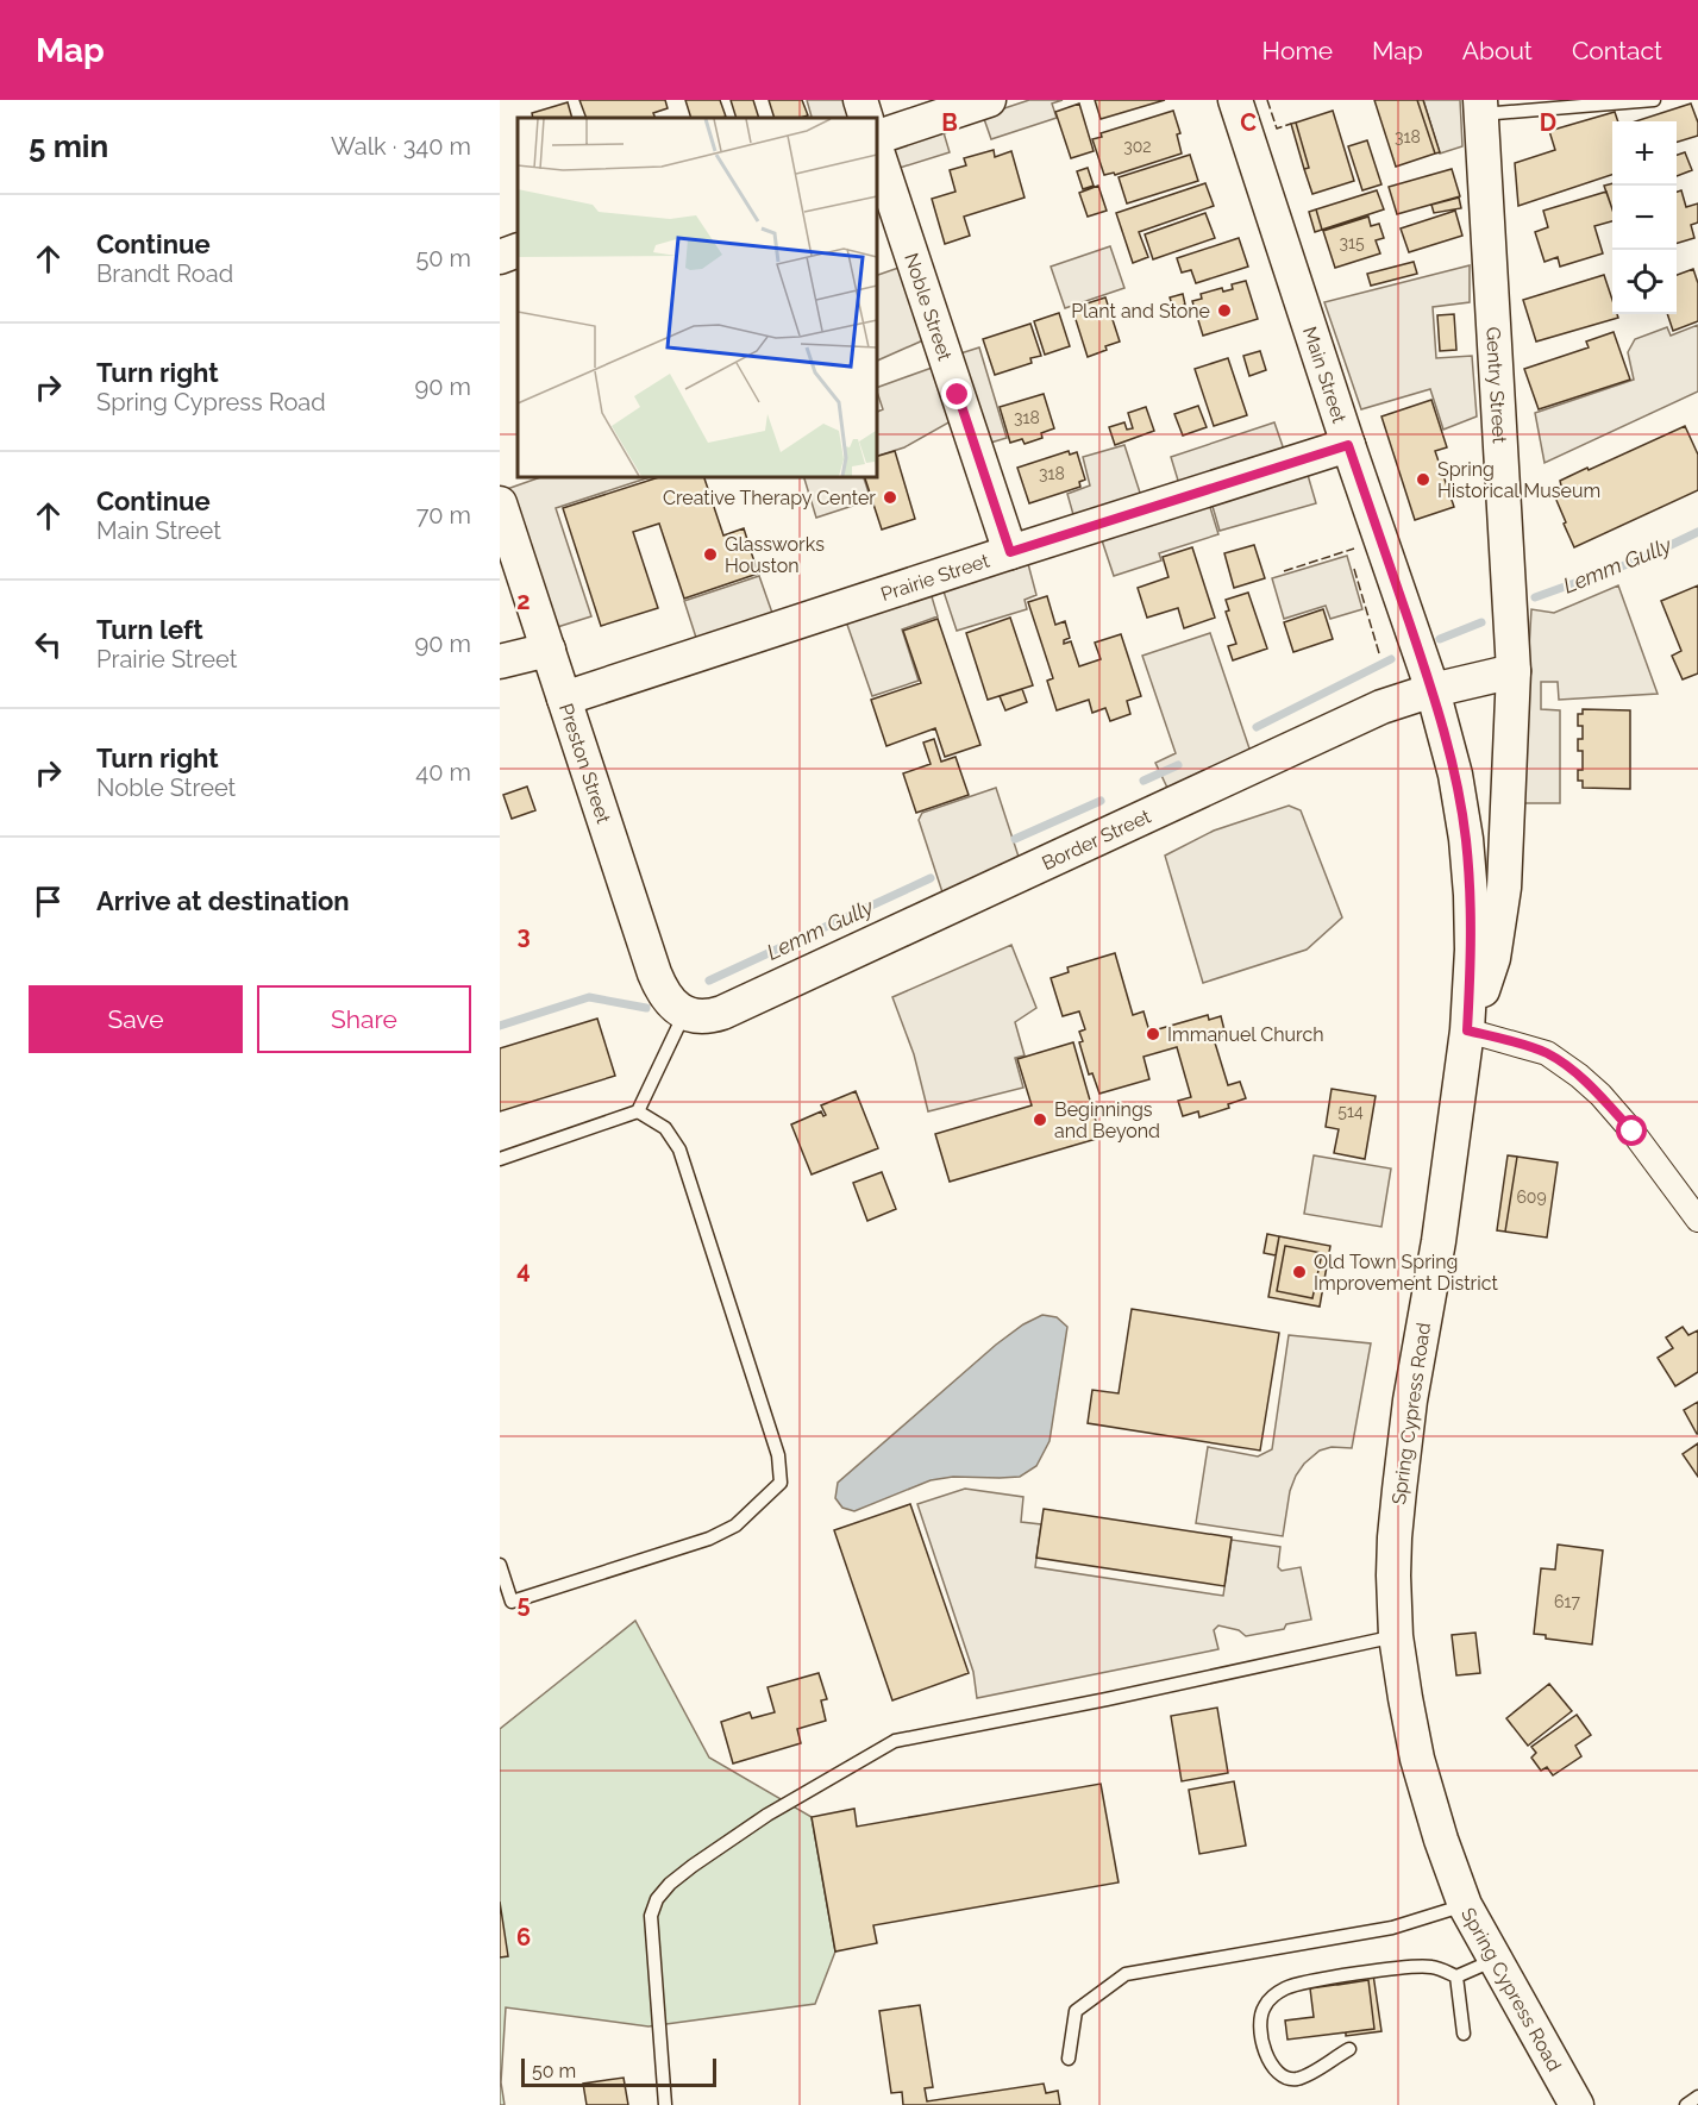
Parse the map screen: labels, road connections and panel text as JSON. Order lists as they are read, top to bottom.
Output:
{
  "streets": {
    "street": [
      "Noble Street",
      "Main Street",
      "Gentry Street",
      "Prairie Street",
      "Preston Street",
      "Border Street",
      "Spring Cypress Road"
    ]
  },
  "crossings": [
    ["Noble Street", "Prairie Street"],
    ["Main Street", "Prairie Street"],
    ["Main Street", "Border Street"],
    ["Main Street", "Spring Cypress Road"],
    ["Gentry Street", "Border Street"],
    ["Gentry Street", "Spring Cypress Road"],
    ["Prairie Street", "Preston Street"],
    ["Preston Street", "Border Street"],
    ["Border Street", "Spring Cypress Road"]
  ],
  "water": ["Lemm Gully"],
  "places": [
    "Plant and Stone",
    "Spring Historical Museum",
    "Creative Therapy Center",
    "Glassworks Houston",
    "Immanuel Church",
    "Beginnings and Beyond",
    "Old Town Spring Improvement District"
  ],
  "house_numbers": [
    "318",
    "302",
    "315",
    "318",
    "318",
    "514",
    "609",
    "617"
  ],
  "scale_bar": "50 m",
  "page": {
    "header": "Map",
    "nav": [
      "Home",
      "Map",
      "About",
      "Contact"
    ],
    "heading": ["5 min", "Walk · 340 m"],
    "map_buttons": ["+", "−"],
    "list": [
      ["Continue", "Brandt Road", "50 m"],
      ["Turn right", "Spring Cypress Road", "90 m"],
      ["Continue", "Main Street", "70 m"],
      ["Turn left", "Prairie Street", "90 m"],
      ["Turn right", "Noble Street", "40 m"],
      "Arrive at destination"
    ],
    "buttons": ["Save", "Share"],
    "scale": "50 m"
  },
  "grid": {
    "columns": ["B", "C", "D"],
    "rows": [
      "2",
      "3",
      "4",
      "5",
      "6"
    ]
  }
}
